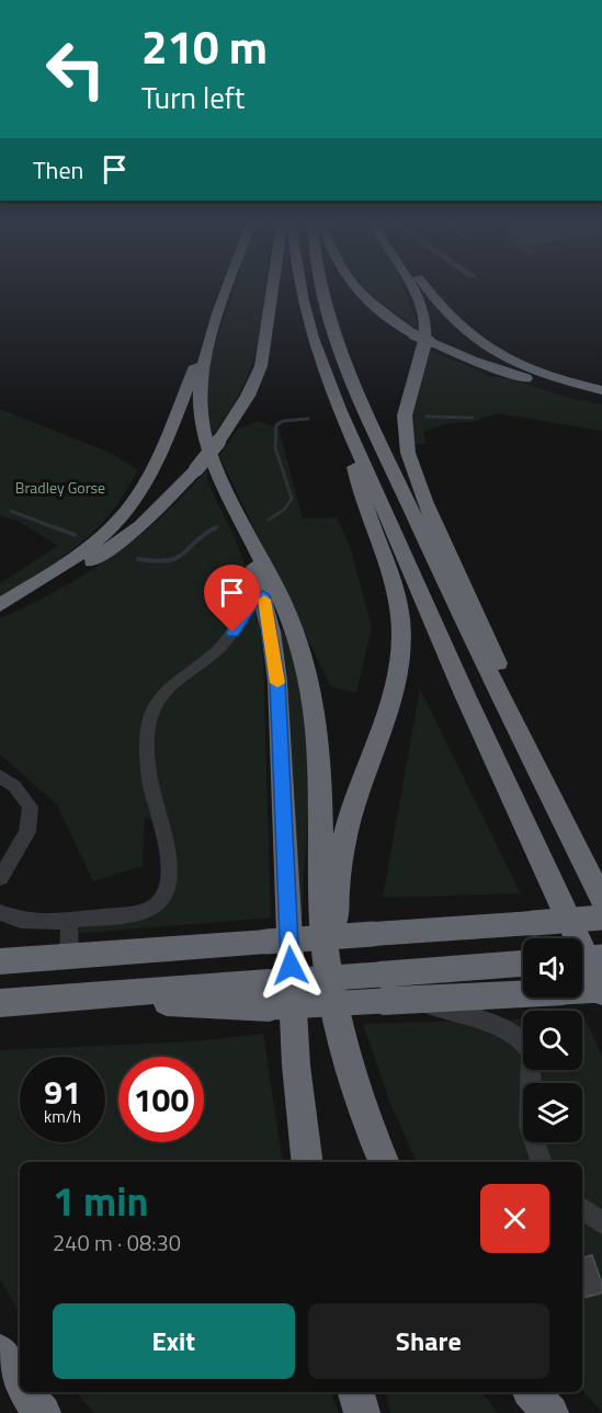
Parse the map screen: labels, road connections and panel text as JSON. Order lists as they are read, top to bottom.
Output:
{
  "parks": ["Bradley Gorse"],
  "page": {
    "turn": ["210 m", "Turn left"],
    "then": "Then",
    "speed": "91 km/h",
    "limit": "100",
    "heading": ["1 min", "240 m · 08:30"],
    "buttons": ["Exit", "Share"]
  }
}
